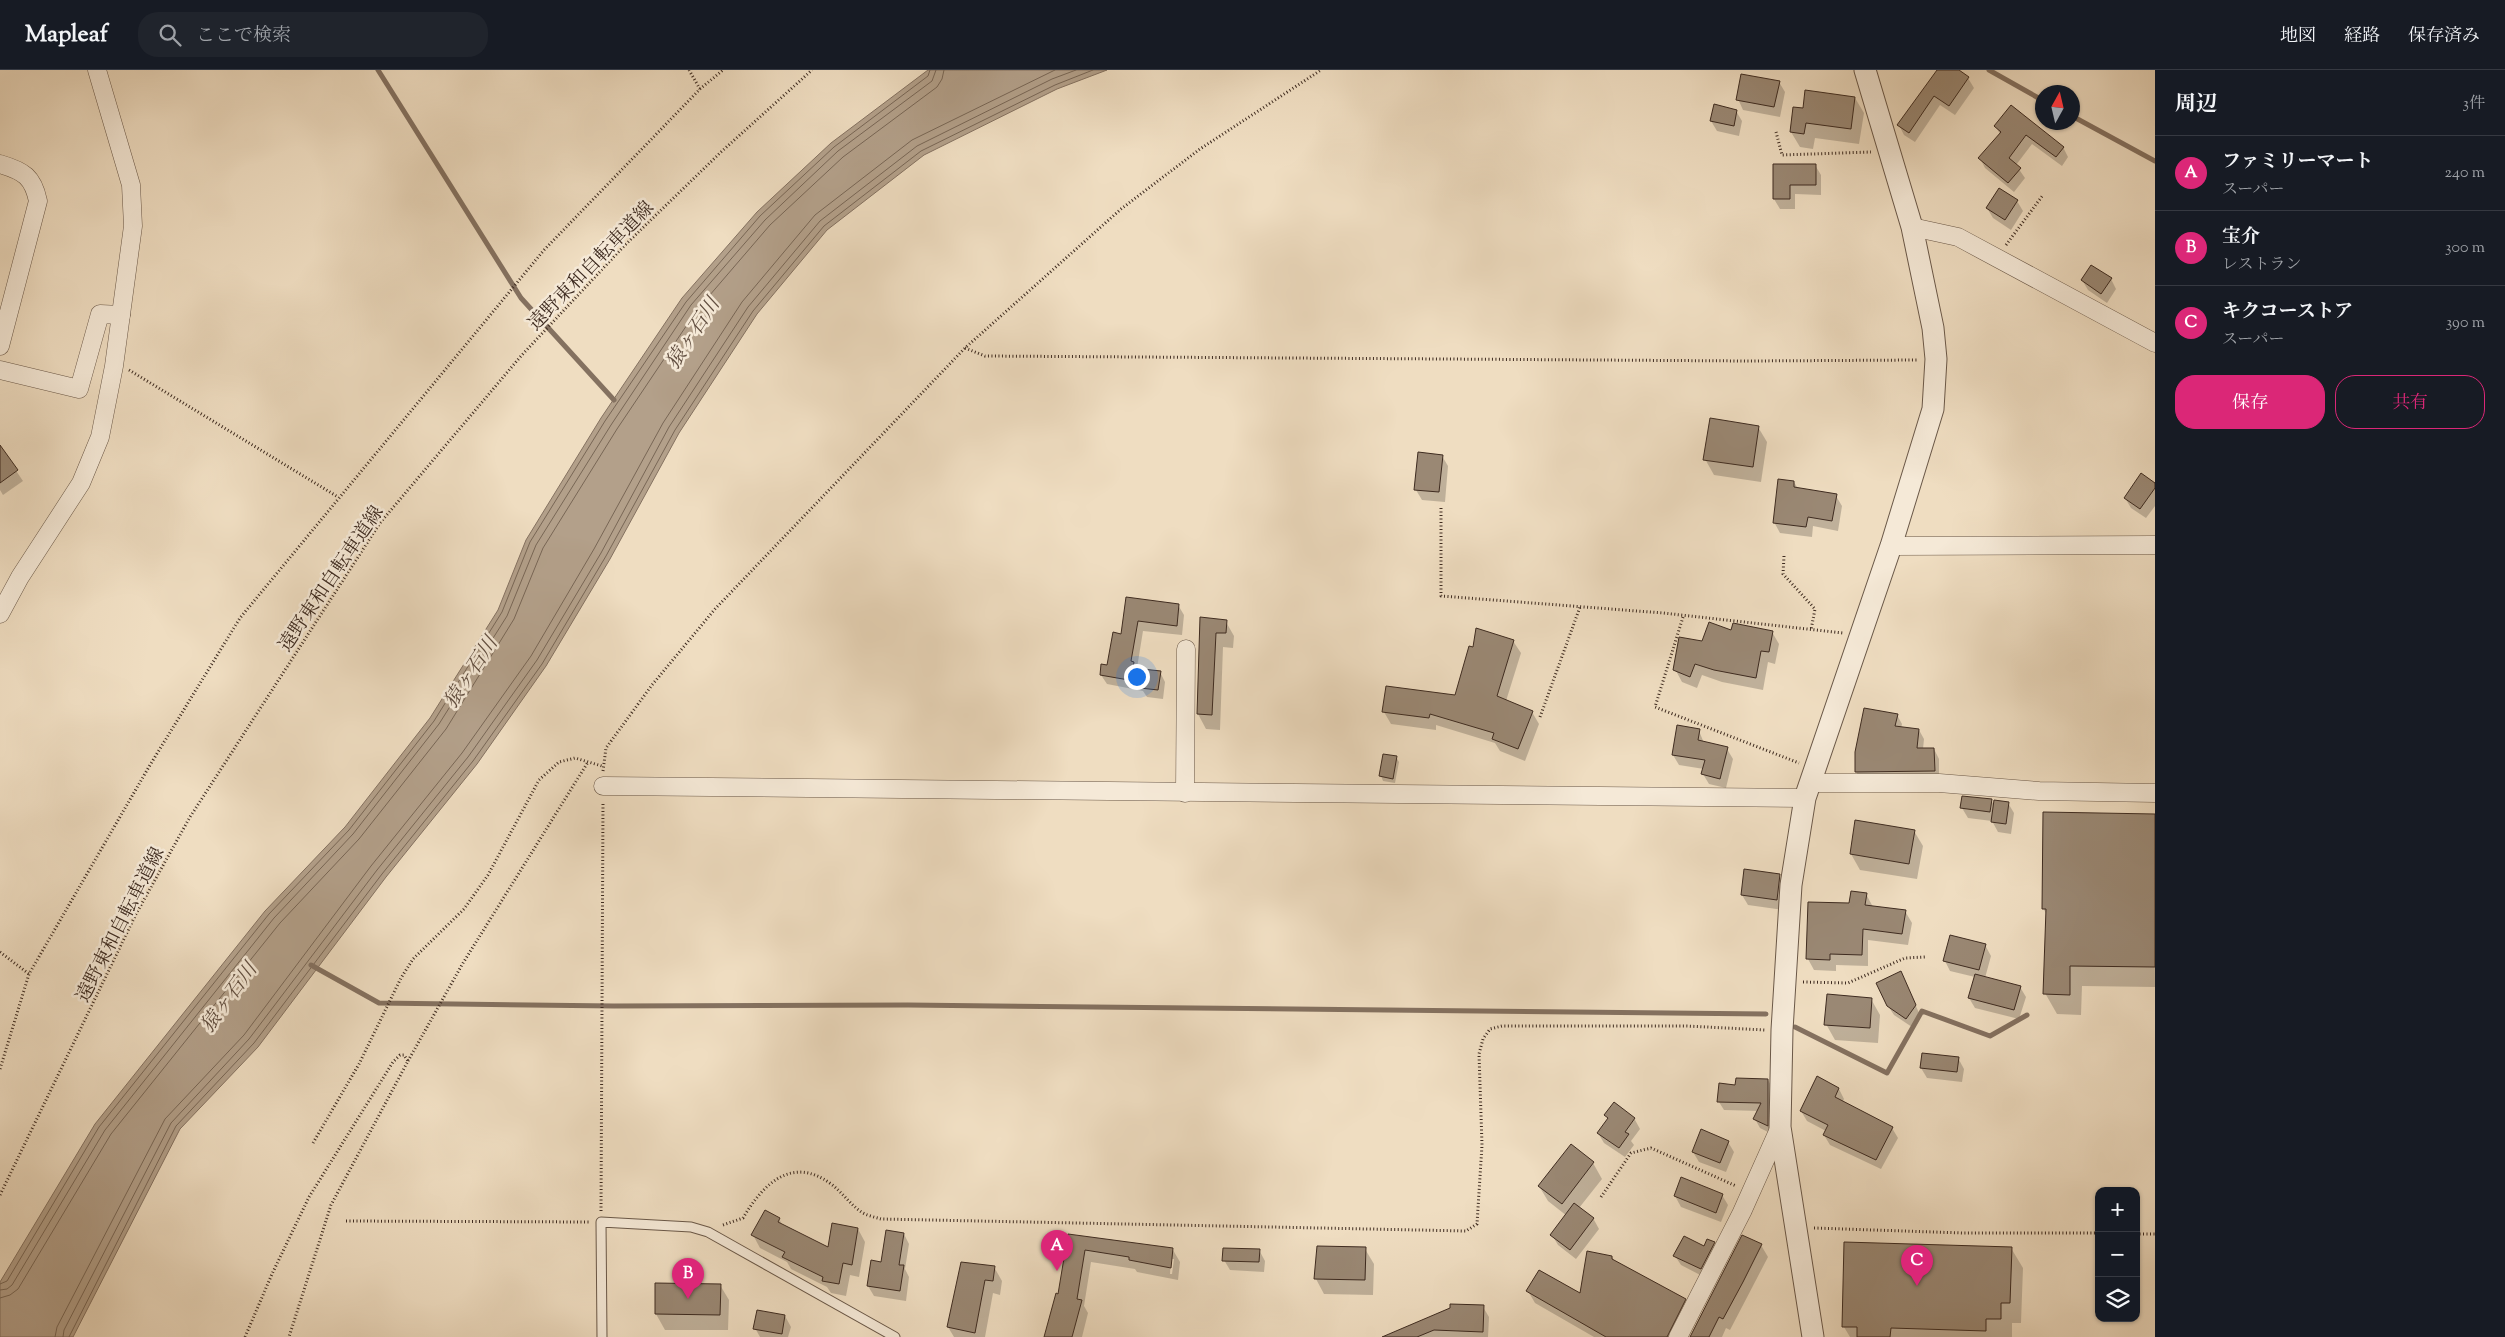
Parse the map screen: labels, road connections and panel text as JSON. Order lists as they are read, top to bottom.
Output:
{
  "streets": {
    "path": ["遠野東和自転車道線"]
  },
  "water": ["猿ヶ石川"],
  "north": "top",
  "page": {
    "header": "Mapleaf",
    "search": "ここで検索",
    "nav": ["地図", "経路", "保存済み"],
    "heading": ["周辺", "3件"],
    "list": [
      {
        "mark": "A",
        "name": "ファミリーマート",
        "note": "スーパー",
        "value": "240 m"
      },
      {
        "mark": "B",
        "name": "宝介",
        "note": "レストラン",
        "value": "300 m"
      },
      {
        "mark": "C",
        "name": "キクコーストア",
        "note": "スーパー",
        "value": "390 m"
      }
    ],
    "buttons": ["保存", "共有"],
    "map_buttons": ["+", "−"],
    "pins": ["A", "C", "B"]
  }
}
